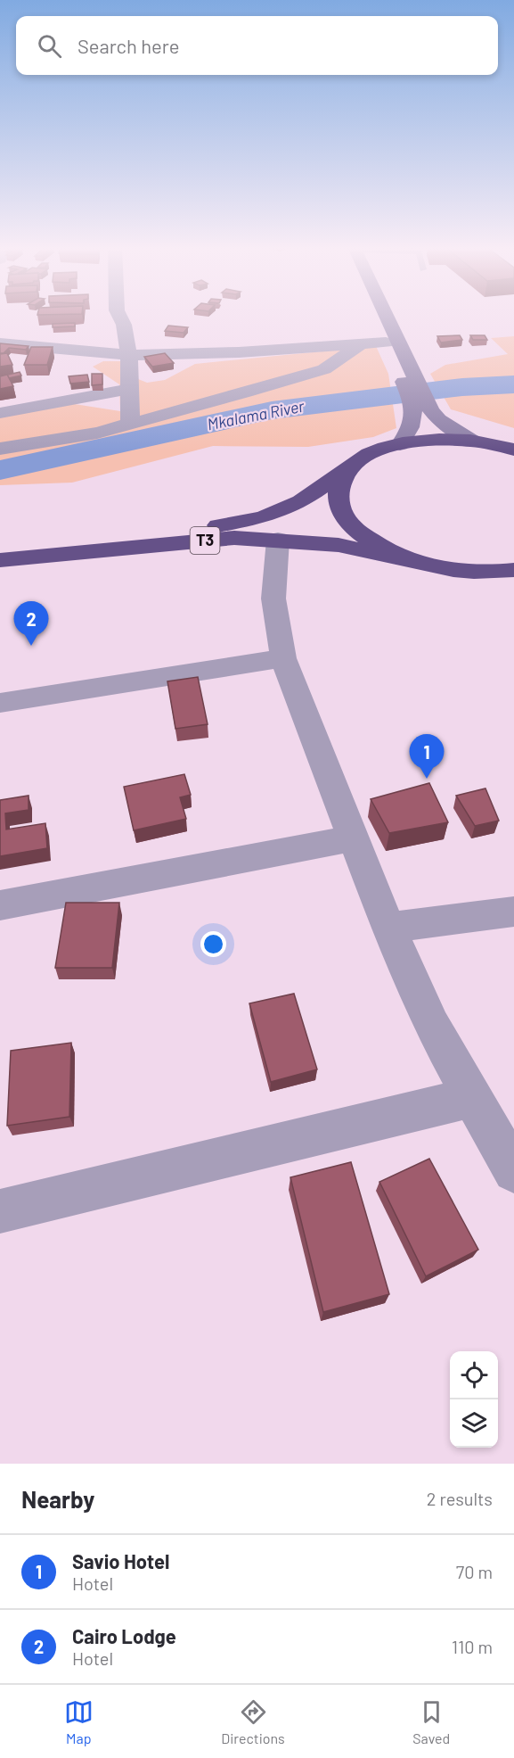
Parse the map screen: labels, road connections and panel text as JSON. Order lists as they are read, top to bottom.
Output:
{
  "streets": {
    "highway": ["T3"]
  },
  "water": ["Mkalama River"],
  "page": {
    "search": "Search here",
    "pins": ["2", "1"],
    "heading": ["Nearby", "2 results"],
    "list": [
      {
        "mark": "1",
        "name": "Savio Hotel",
        "note": "Hotel",
        "value": "70 m"
      },
      {
        "mark": "2",
        "name": "Cairo Lodge",
        "note": "Hotel",
        "value": "110 m"
      }
    ],
    "nav": ["Map", "Directions", "Saved"]
  }
}
